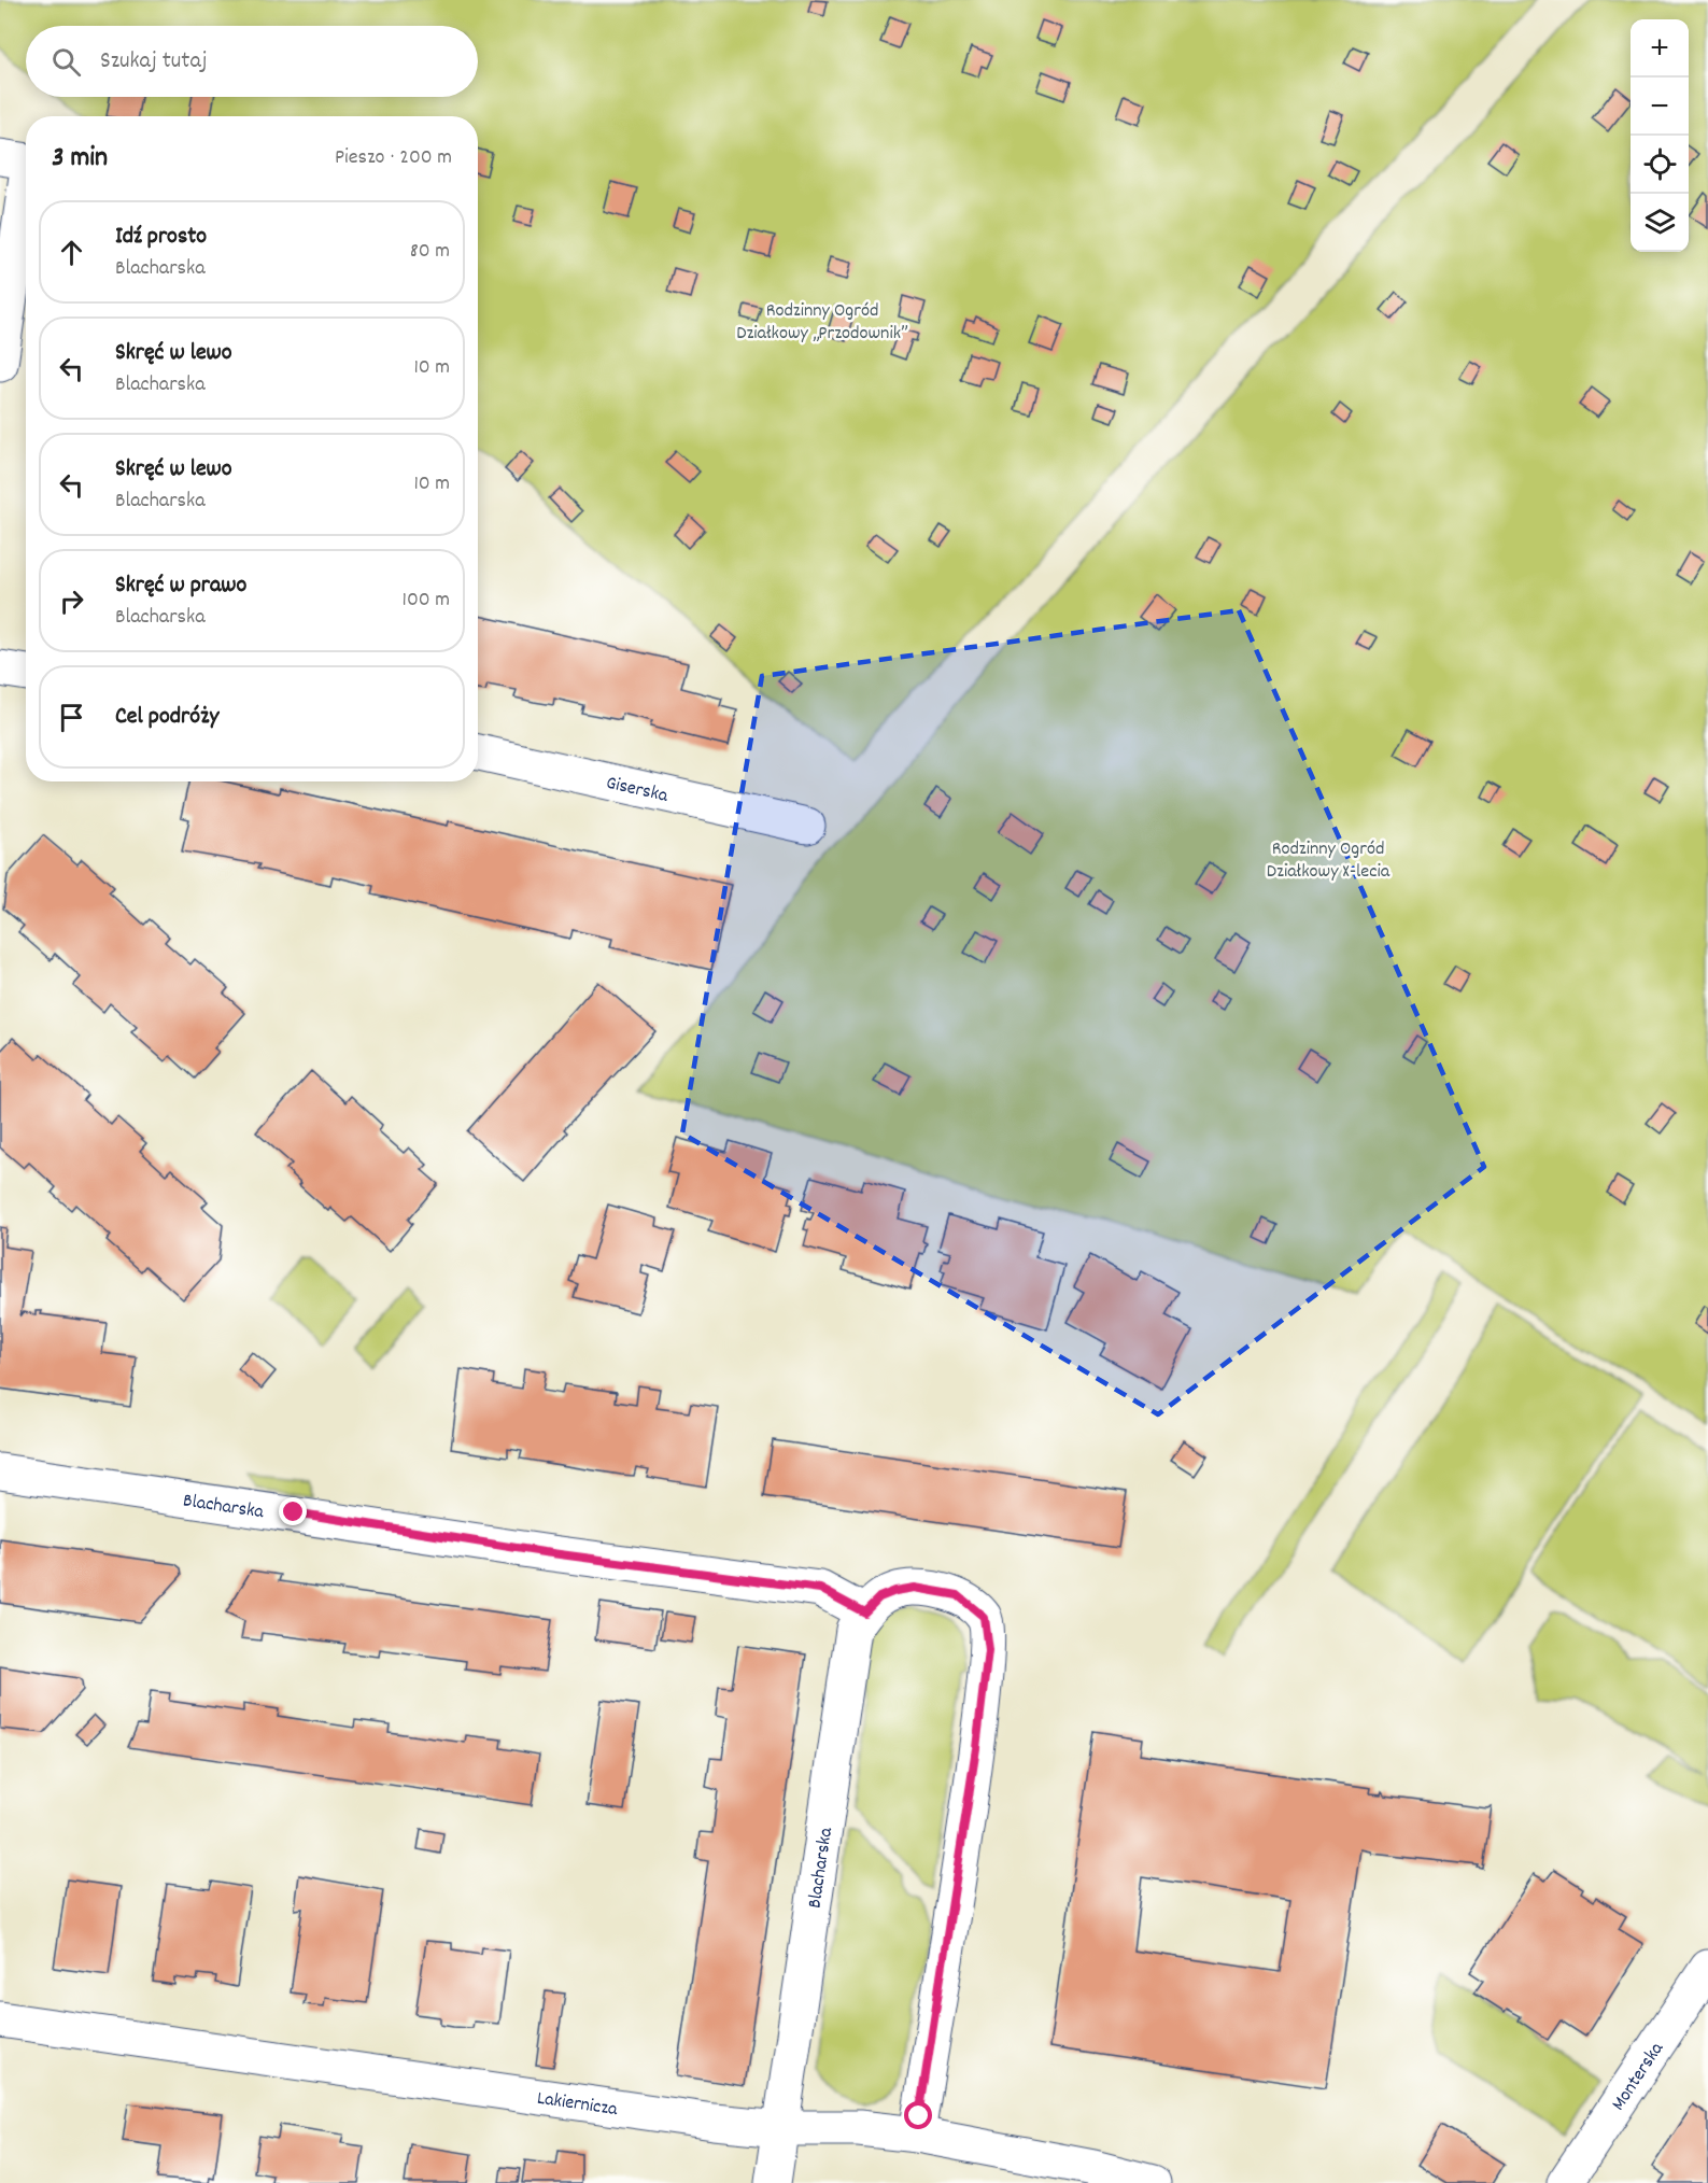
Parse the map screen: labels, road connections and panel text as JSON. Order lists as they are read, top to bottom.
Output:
{
  "streets": {
    "street": [
      "Giserska",
      "Blacharska",
      "Monterska",
      "Lakiernicza"
    ]
  },
  "crossings": [
    ["Blacharska", "Lakiernicza"]
  ],
  "parks": ["Rodzinny Ogród Działkowy „Przodownik”", "Rodzinny Ogród Działkowy X-lecia"],
  "page": {
    "map_buttons": ["+", "−"],
    "search": "Szukaj tutaj",
    "heading": ["3 min", "Pieszo · 200 m"],
    "list": [
      ["Idź prosto", "Blacharska", "80 m"],
      ["Skręć w lewo", "Blacharska", "10 m"],
      ["Skręć w lewo", "Blacharska", "10 m"],
      ["Skręć w prawo", "Blacharska", "100 m"],
      "Cel podróży"
    ]
  }
}
